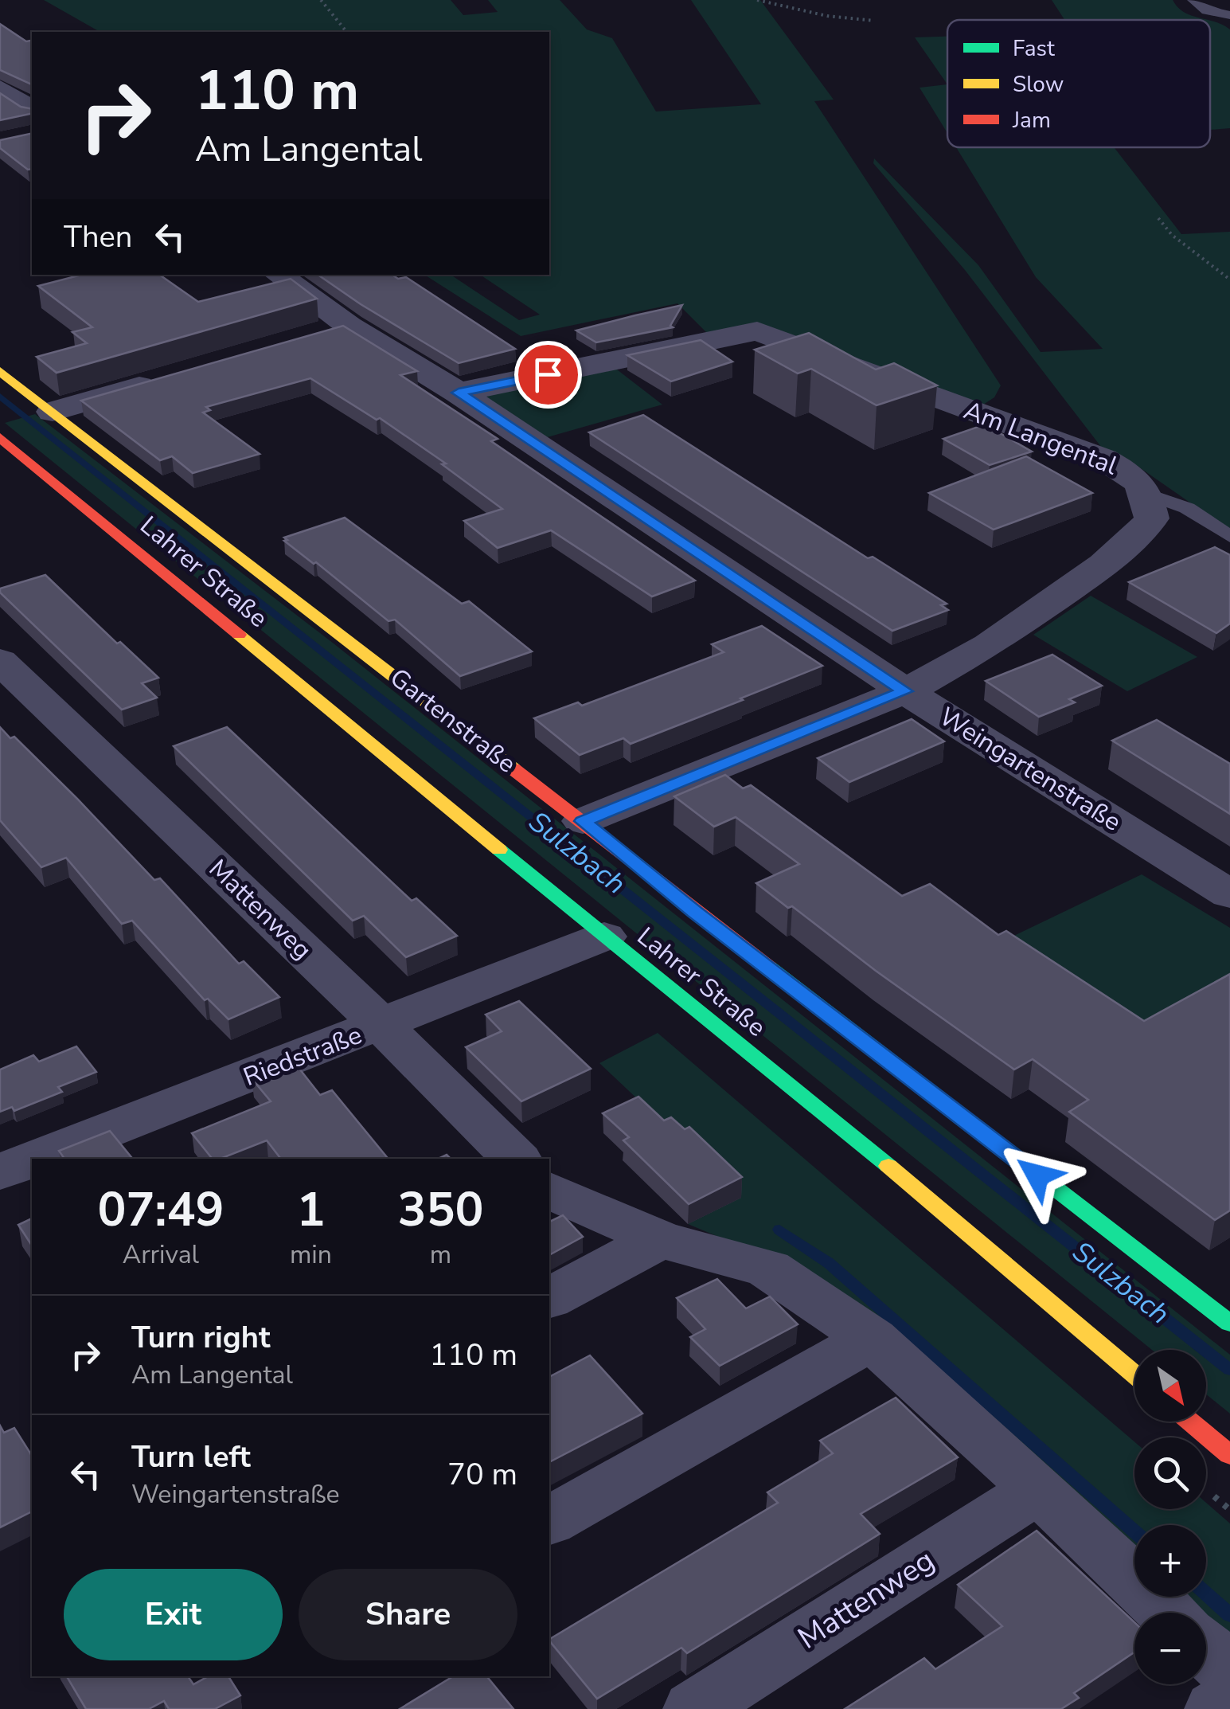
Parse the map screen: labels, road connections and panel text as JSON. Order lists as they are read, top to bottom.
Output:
{
  "streets": {
    "street": [
      "Am Langental",
      "Lahrer Straße",
      "Gartenstraße",
      "Weingartenstraße",
      "Mattenweg",
      "Riedstraße"
    ]
  },
  "crossings": [
    ["Am Langental", "Weingartenstraße"],
    ["Lahrer Straße", "Riedstraße"],
    ["Mattenweg", "Riedstraße"]
  ],
  "water": ["Sulzbach"],
  "legend": ["Fast", "Slow", "Jam"],
  "north": "bottom right",
  "page": {
    "turn": ["110 m", "Am Langental"],
    "then": "Then",
    "eta": [
      "07:49",
      "Arrival",
      "1",
      "min",
      "350",
      "m"
    ],
    "list": [
      {
        "name": "Turn right",
        "note": "Am Langental",
        "value": "110 m"
      },
      {
        "name": "Turn left",
        "note": "Weingartenstraße",
        "value": "70 m"
      }
    ],
    "map_buttons": ["+", "−"],
    "buttons": ["Exit", "Share"]
  }
}
